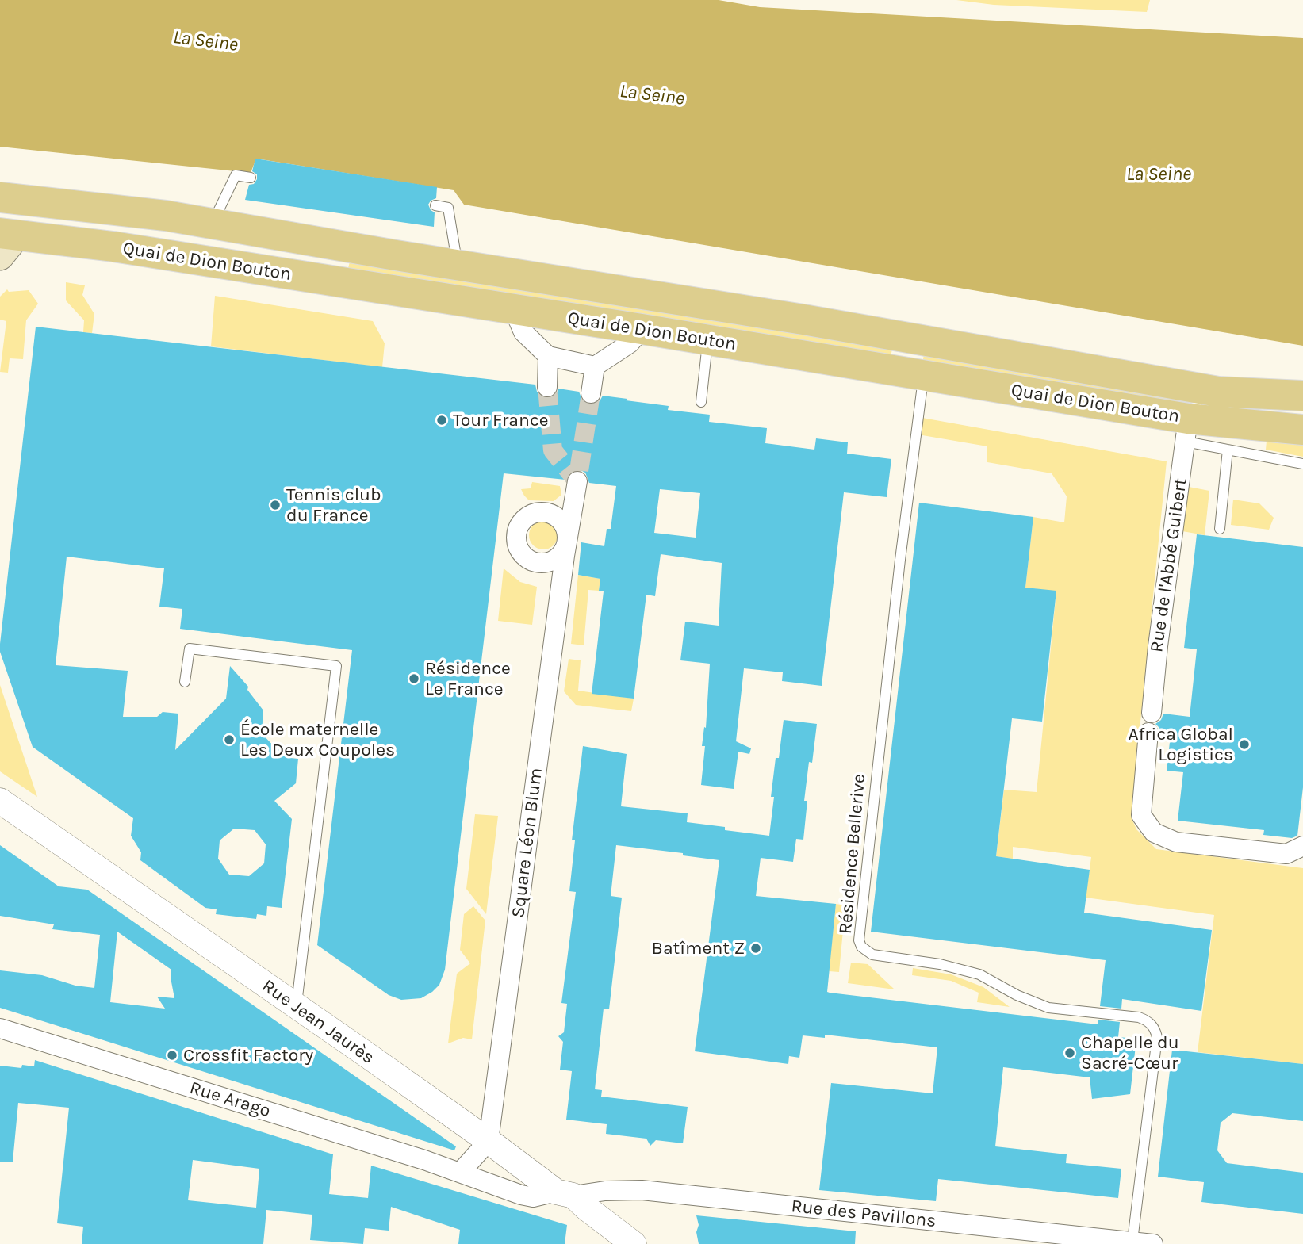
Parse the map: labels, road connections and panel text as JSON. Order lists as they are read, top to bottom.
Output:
{
  "streets": {
    "main road": ["Quai de Dion Bouton"],
    "street": [
      "Rue de l'Abbé Guibert",
      "Square Léon Blum",
      "Rue Jean Jaurès",
      "Rue Arago",
      "Rue des Pavillons"
    ],
    "lane": ["Résidence Bellerive"]
  },
  "crossings": [
    ["Quai de Dion Bouton", "Rue de l'Abbé Guibert"],
    ["Quai de Dion Bouton", "Résidence Bellerive"],
    ["Square Léon Blum", "Rue Jean Jaurès"],
    ["Résidence Bellerive", "Rue des Pavillons"],
    ["Rue Jean Jaurès", "Rue Arago"],
    ["Rue Jean Jaurès", "Rue des Pavillons"],
    ["Rue Arago", "Rue des Pavillons"]
  ],
  "water": ["La Seine"],
  "places": [
    "Tour France",
    "Tennis club du France",
    "Résidence Le France",
    "École maternelle Les Deux Coupoles",
    "Africa Global Logistics",
    "Batîment Z",
    "Chapelle du Sacré-Cœur",
    "Crossfit Factory"
  ]
}
